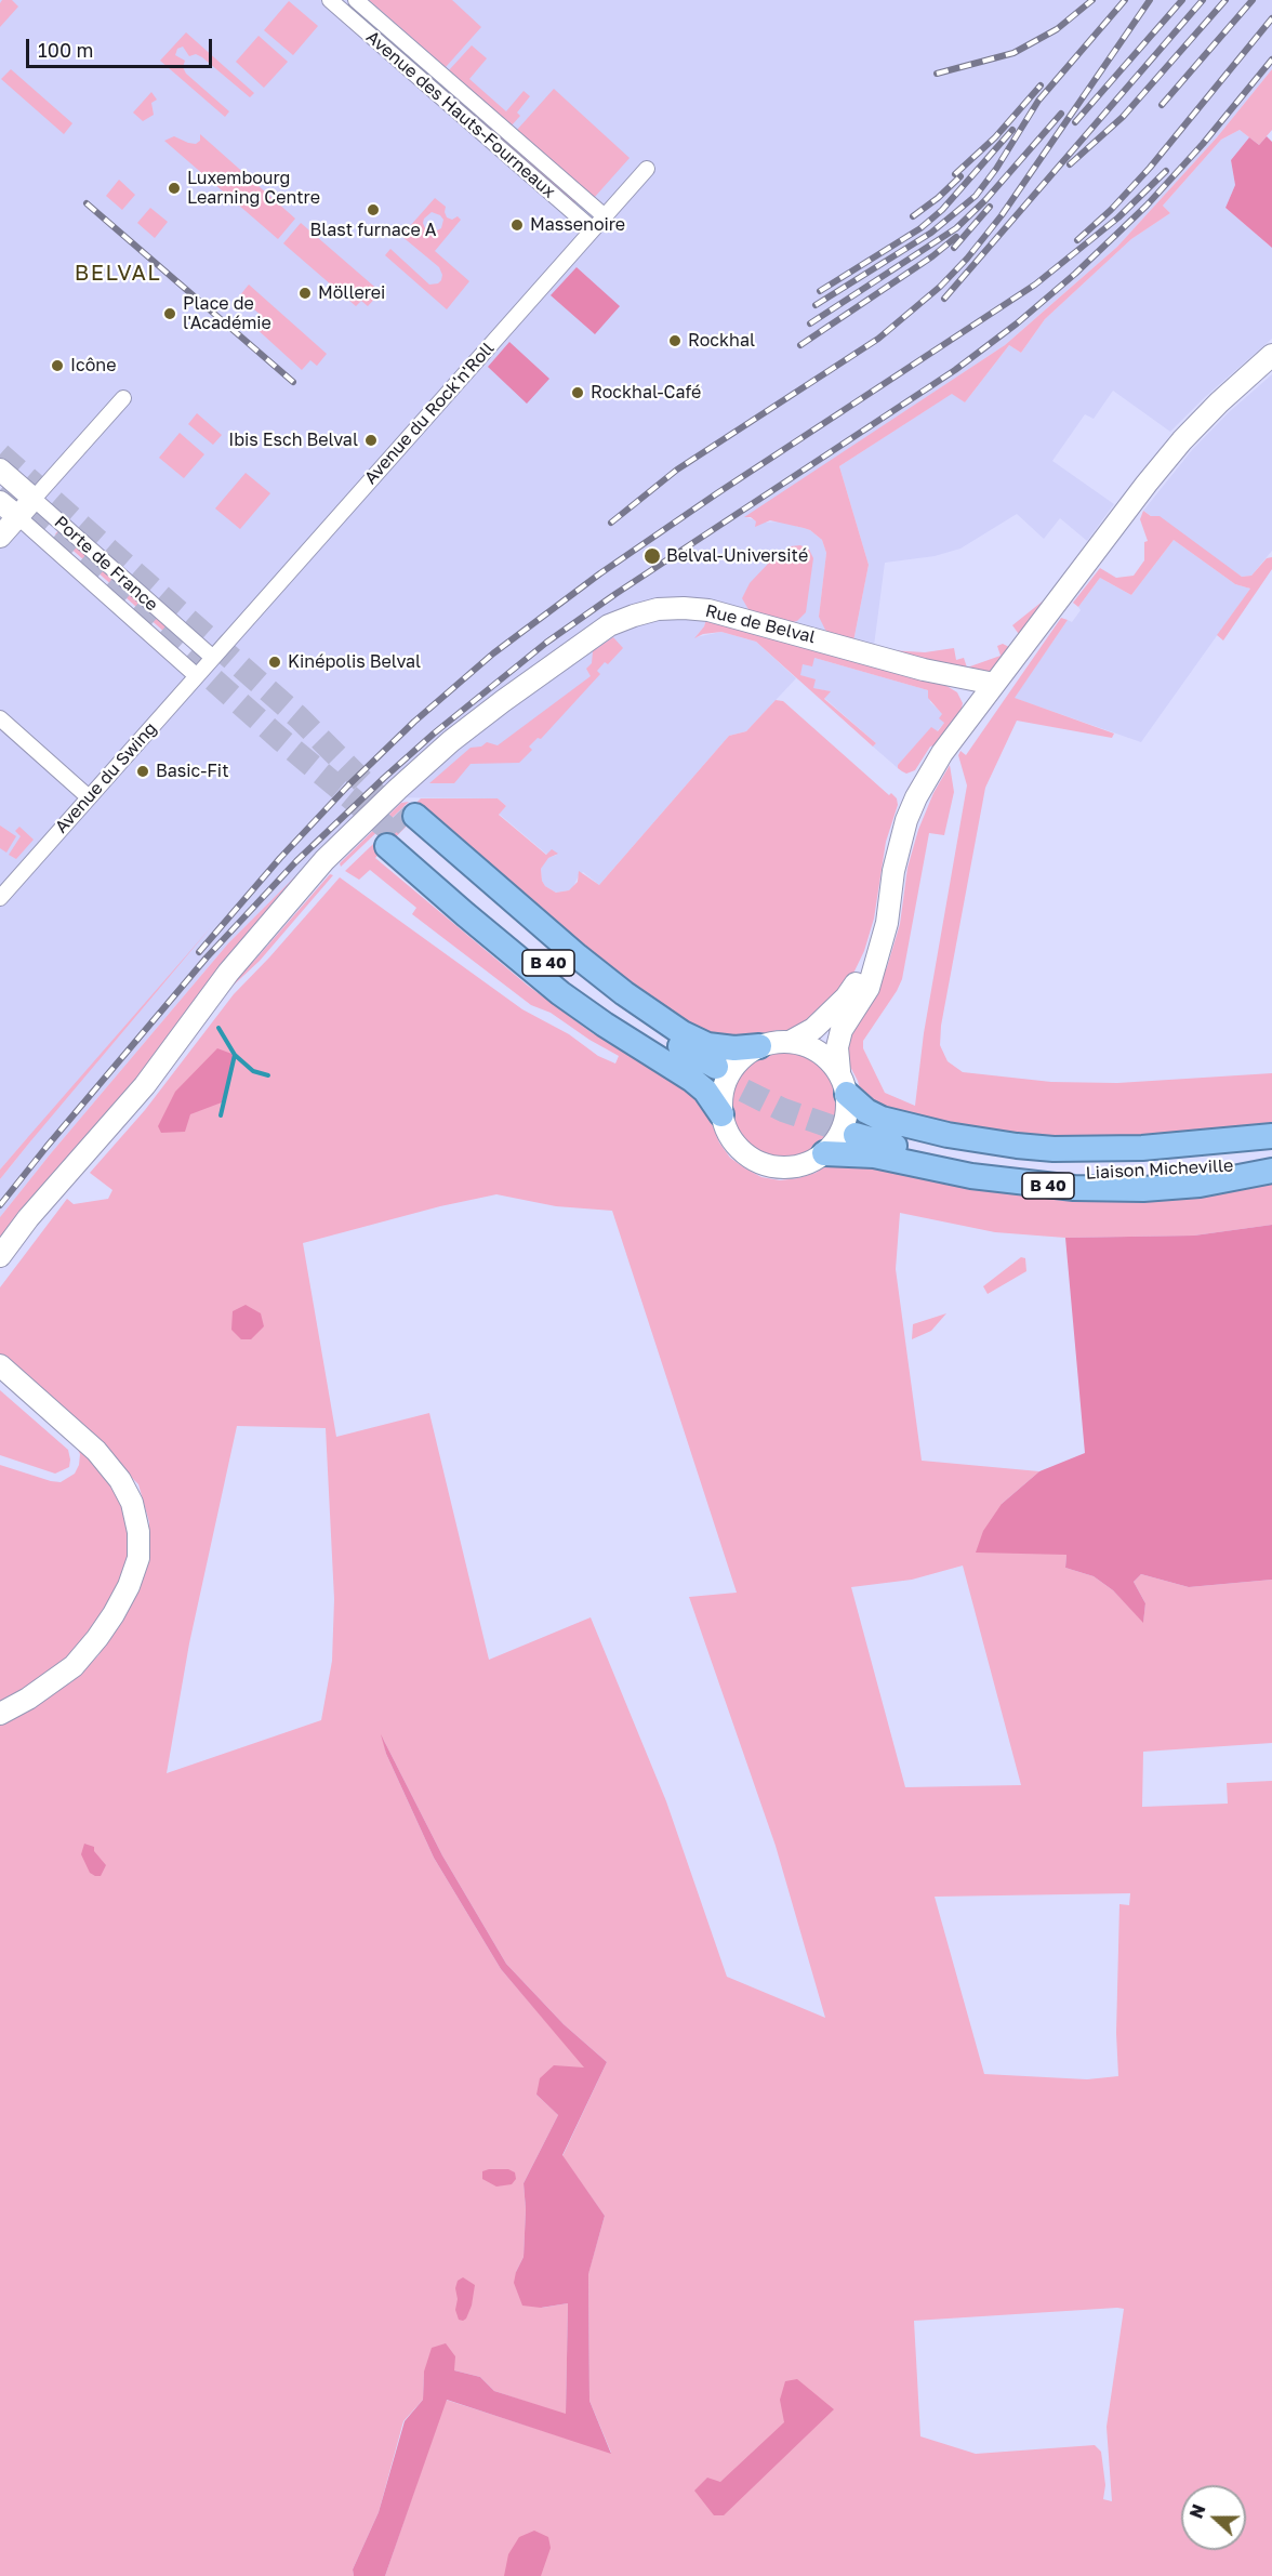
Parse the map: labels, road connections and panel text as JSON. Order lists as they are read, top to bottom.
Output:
{
  "streets": {
    "highway": ["B 40", "Liaison Micheville"],
    "main road": ["Porte de France", "Rue de Belval"],
    "street": ["Avenue des Hauts-Fourneaux", "Avenue du Rock'n'Roll", "Avenue du Swing"]
  },
  "crossings": [
    ["Avenue des Hauts-Fourneaux", "Avenue du Rock'n'Roll"],
    ["Avenue du Rock'n'Roll", "Porte de France"],
    ["Avenue du Rock'n'Roll", "Avenue du Swing"],
    ["Porte de France", "Avenue du Swing"]
  ],
  "districts": ["BELVAL"],
  "places": [
    "Luxembourg Learning Centre",
    "Blast furnace A",
    "Massenoire",
    "Möllerei",
    "Place de l'Académie",
    "Rockhal",
    "Icône",
    "Rockhal-Café",
    "Ibis Esch Belval",
    "Belval-Université",
    "Kinépolis Belval",
    "Basic-Fit"
  ],
  "scale_bar": "100 m",
  "north": "left"
}
